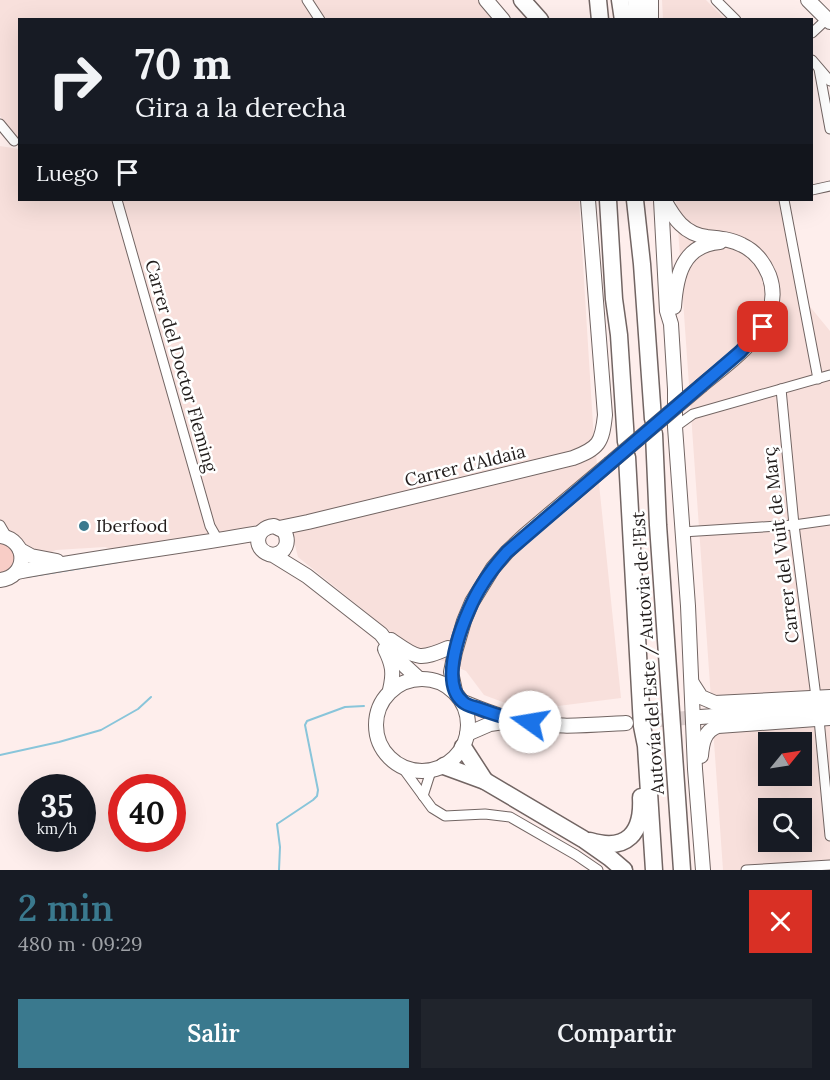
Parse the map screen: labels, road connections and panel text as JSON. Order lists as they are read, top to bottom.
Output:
{
  "streets": {
    "highway": ["Autovía del Este / Autovia de l'Est"],
    "street": ["Carrer del Doctor Fleming", "Carrer d'Aldaia", "Carrer del Vuit de Març"]
  },
  "places": ["Iberfood"],
  "north": "top right",
  "page": {
    "turn": ["70 m", "Gira a la derecha"],
    "then": "Luego",
    "speed": "35 km/h",
    "limit": "40",
    "heading": ["2 min", "480 m · 09:29"],
    "buttons": ["Salir", "Compartir"]
  }
}
